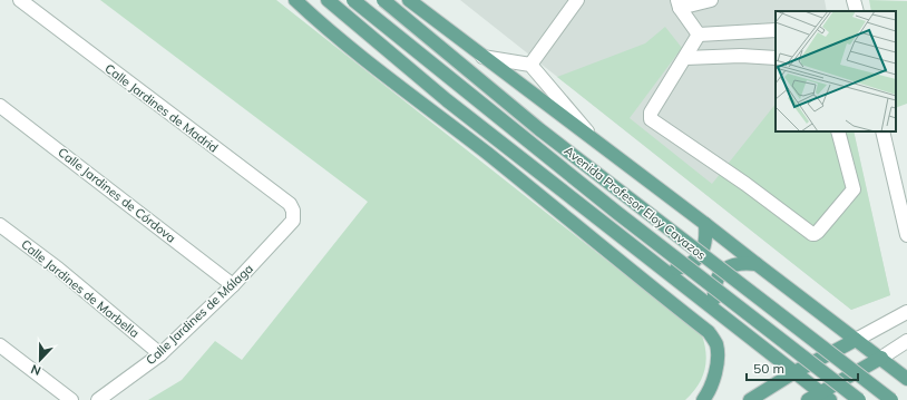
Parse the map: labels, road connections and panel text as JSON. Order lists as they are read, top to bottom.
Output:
{
  "streets": {
    "main road": ["Avenida Profesor Eloy Cavazos"],
    "street": [
      "Calle Jardines de Madrid",
      "Calle Jardines de Córdova",
      "Calle Jardines de Marbella",
      "Calle Jardines de Málaga"
    ]
  },
  "crossings": [
    ["Calle Jardines de Madrid", "Calle Jardines de Málaga"],
    ["Calle Jardines de Córdova", "Calle Jardines de Málaga"],
    ["Calle Jardines de Marbella", "Calle Jardines de Málaga"]
  ],
  "scale_bar": "50 m",
  "north": "bottom"
}
